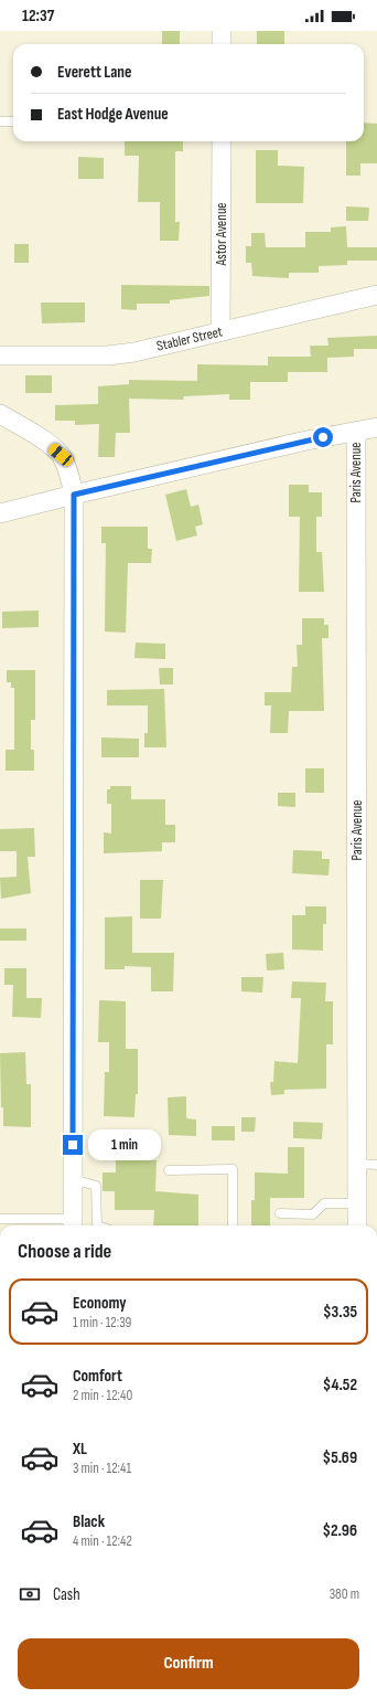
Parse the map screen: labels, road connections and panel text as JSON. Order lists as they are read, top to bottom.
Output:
{
  "streets": {
    "street": ["Astor Avenue", "Stabler Street", "Paris Avenue"]
  },
  "crossings": [
    ["Astor Avenue", "Stabler Street"]
  ],
  "page": {
    "status": "12:37",
    "banner": ["Everett Lane", "East Hodge Avenue"],
    "bubble": "1 min",
    "heading": "Choose a ride",
    "list": [
      {
        "name": "Economy",
        "note": "1 min · 12:39",
        "value": "$3.35"
      },
      {
        "name": "Comfort",
        "note": "2 min · 12:40",
        "value": "$4.52"
      },
      {
        "name": "XL",
        "note": "3 min · 12:41",
        "value": "$5.69"
      },
      {
        "name": "Black",
        "note": "4 min · 12:42",
        "value": "$2.96"
      }
    ],
    "pay": ["Cash", "380 m"],
    "buttons": "Confirm"
  }
}
